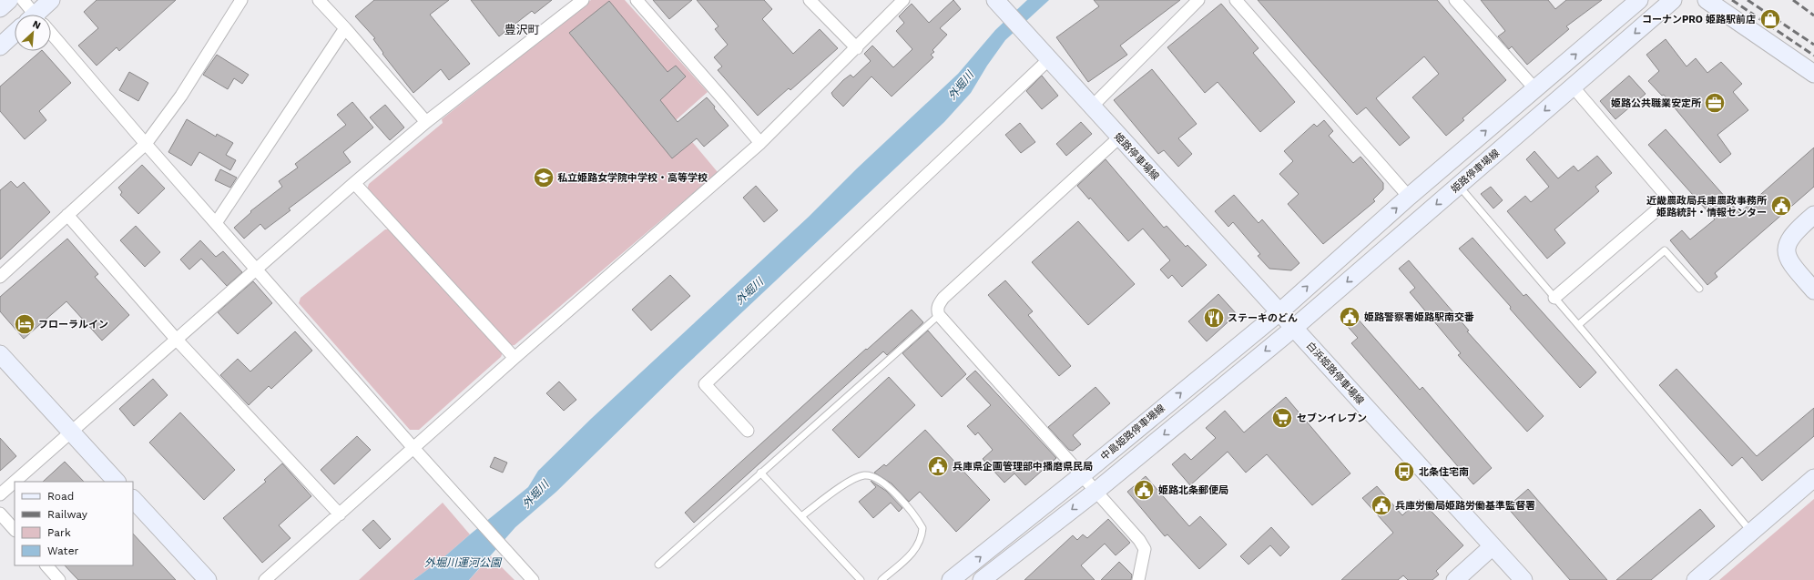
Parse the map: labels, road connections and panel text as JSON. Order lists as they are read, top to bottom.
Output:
{
  "streets": {
    "main road": ["姫路停車場線", "白浜姫路停車場線", "中島姫路停車場線"]
  },
  "crossings": [
    ["姫路停車場線", "白浜姫路停車場線"],
    ["姫路停車場線", "中島姫路停車場線"]
  ],
  "districts": ["豊沢町"],
  "water": ["外堀川", "外堀川運河公園"],
  "places": {
    "shop": ["コーナンPRO 姫路駅前店"],
    "office": ["姫路公共職業安定所"],
    "school or university": ["私立姫路女学院中学校・高等学校"],
    "public building": [
      "近畿農政局兵庫農政事務所 姫路統計・情報センター",
      "姫路警察署姫路駅南交番",
      "兵庫県企画管理部中播磨県民局",
      "姫路北条郵便局",
      "兵庫労働局姫路労働基準監督署"
    ],
    "restaurant": ["ステーキのどん"],
    "hotel": ["フローラルイン"],
    "supermarket": ["セブンイレブン"],
    "bus stop": ["北条住宅南"]
  },
  "legend": [
    "Road",
    "Railway",
    "Park",
    "Water"
  ],
  "north": "top right"
}
